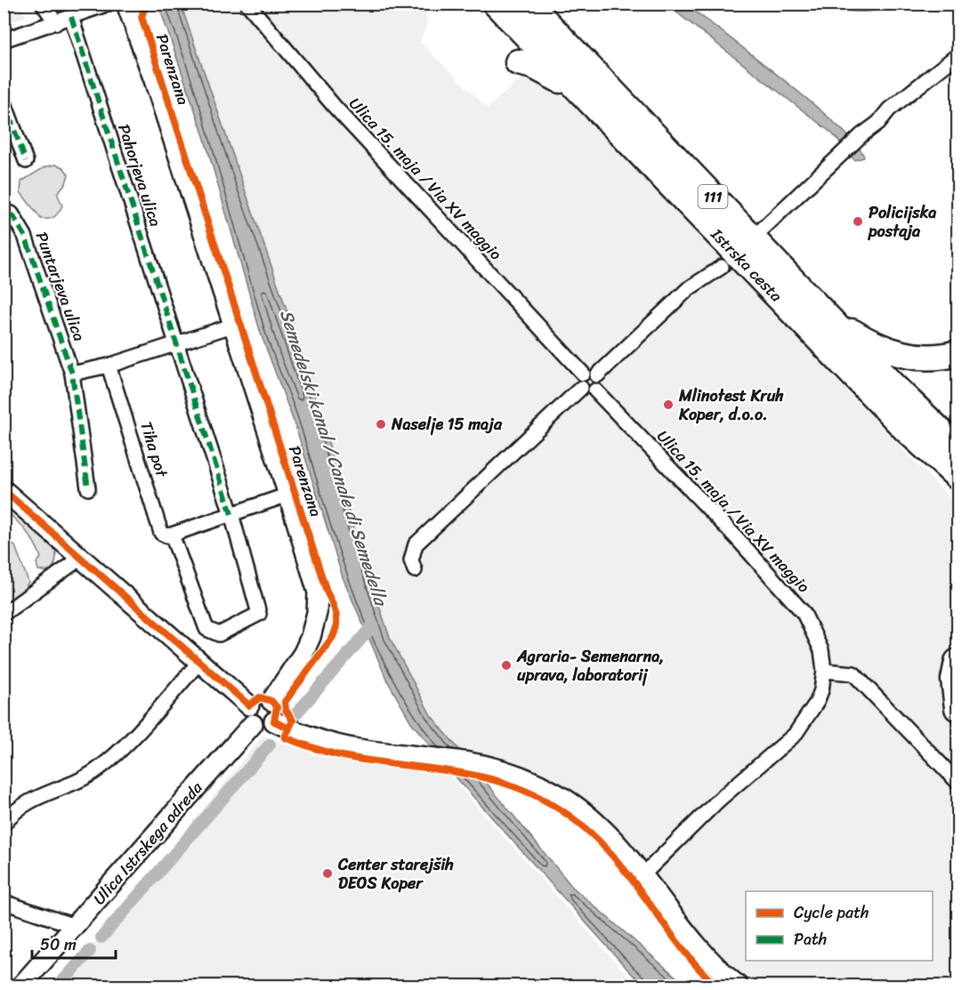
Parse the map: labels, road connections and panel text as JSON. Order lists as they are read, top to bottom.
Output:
{
  "streets": {
    "highway": ["111", "Istrska cesta"],
    "street": [
      "Pahorjeva ulica",
      "Ulica 15. maja / Via XV maggio",
      "Puntarjeva ulica",
      "Tiha pot",
      "Ulica Istrskega odreda"
    ],
    "cycle path": ["Parenzana"]
  },
  "crossings": [
    ["Pahorjeva ulica", "Tiha pot"]
  ],
  "water": ["Semedelski kanal / Canale di Semedella"],
  "places": [
    "Policijska postaja",
    "Mlinotest Kruh Koper, d.o.o.",
    "Naselje 15 maja",
    "Agraria- Semenarna, uprava, laboratorij",
    "Center starejših DEOS Koper"
  ],
  "legend": ["Cycle path", "Path"],
  "scale_bar": "50 m"
}
